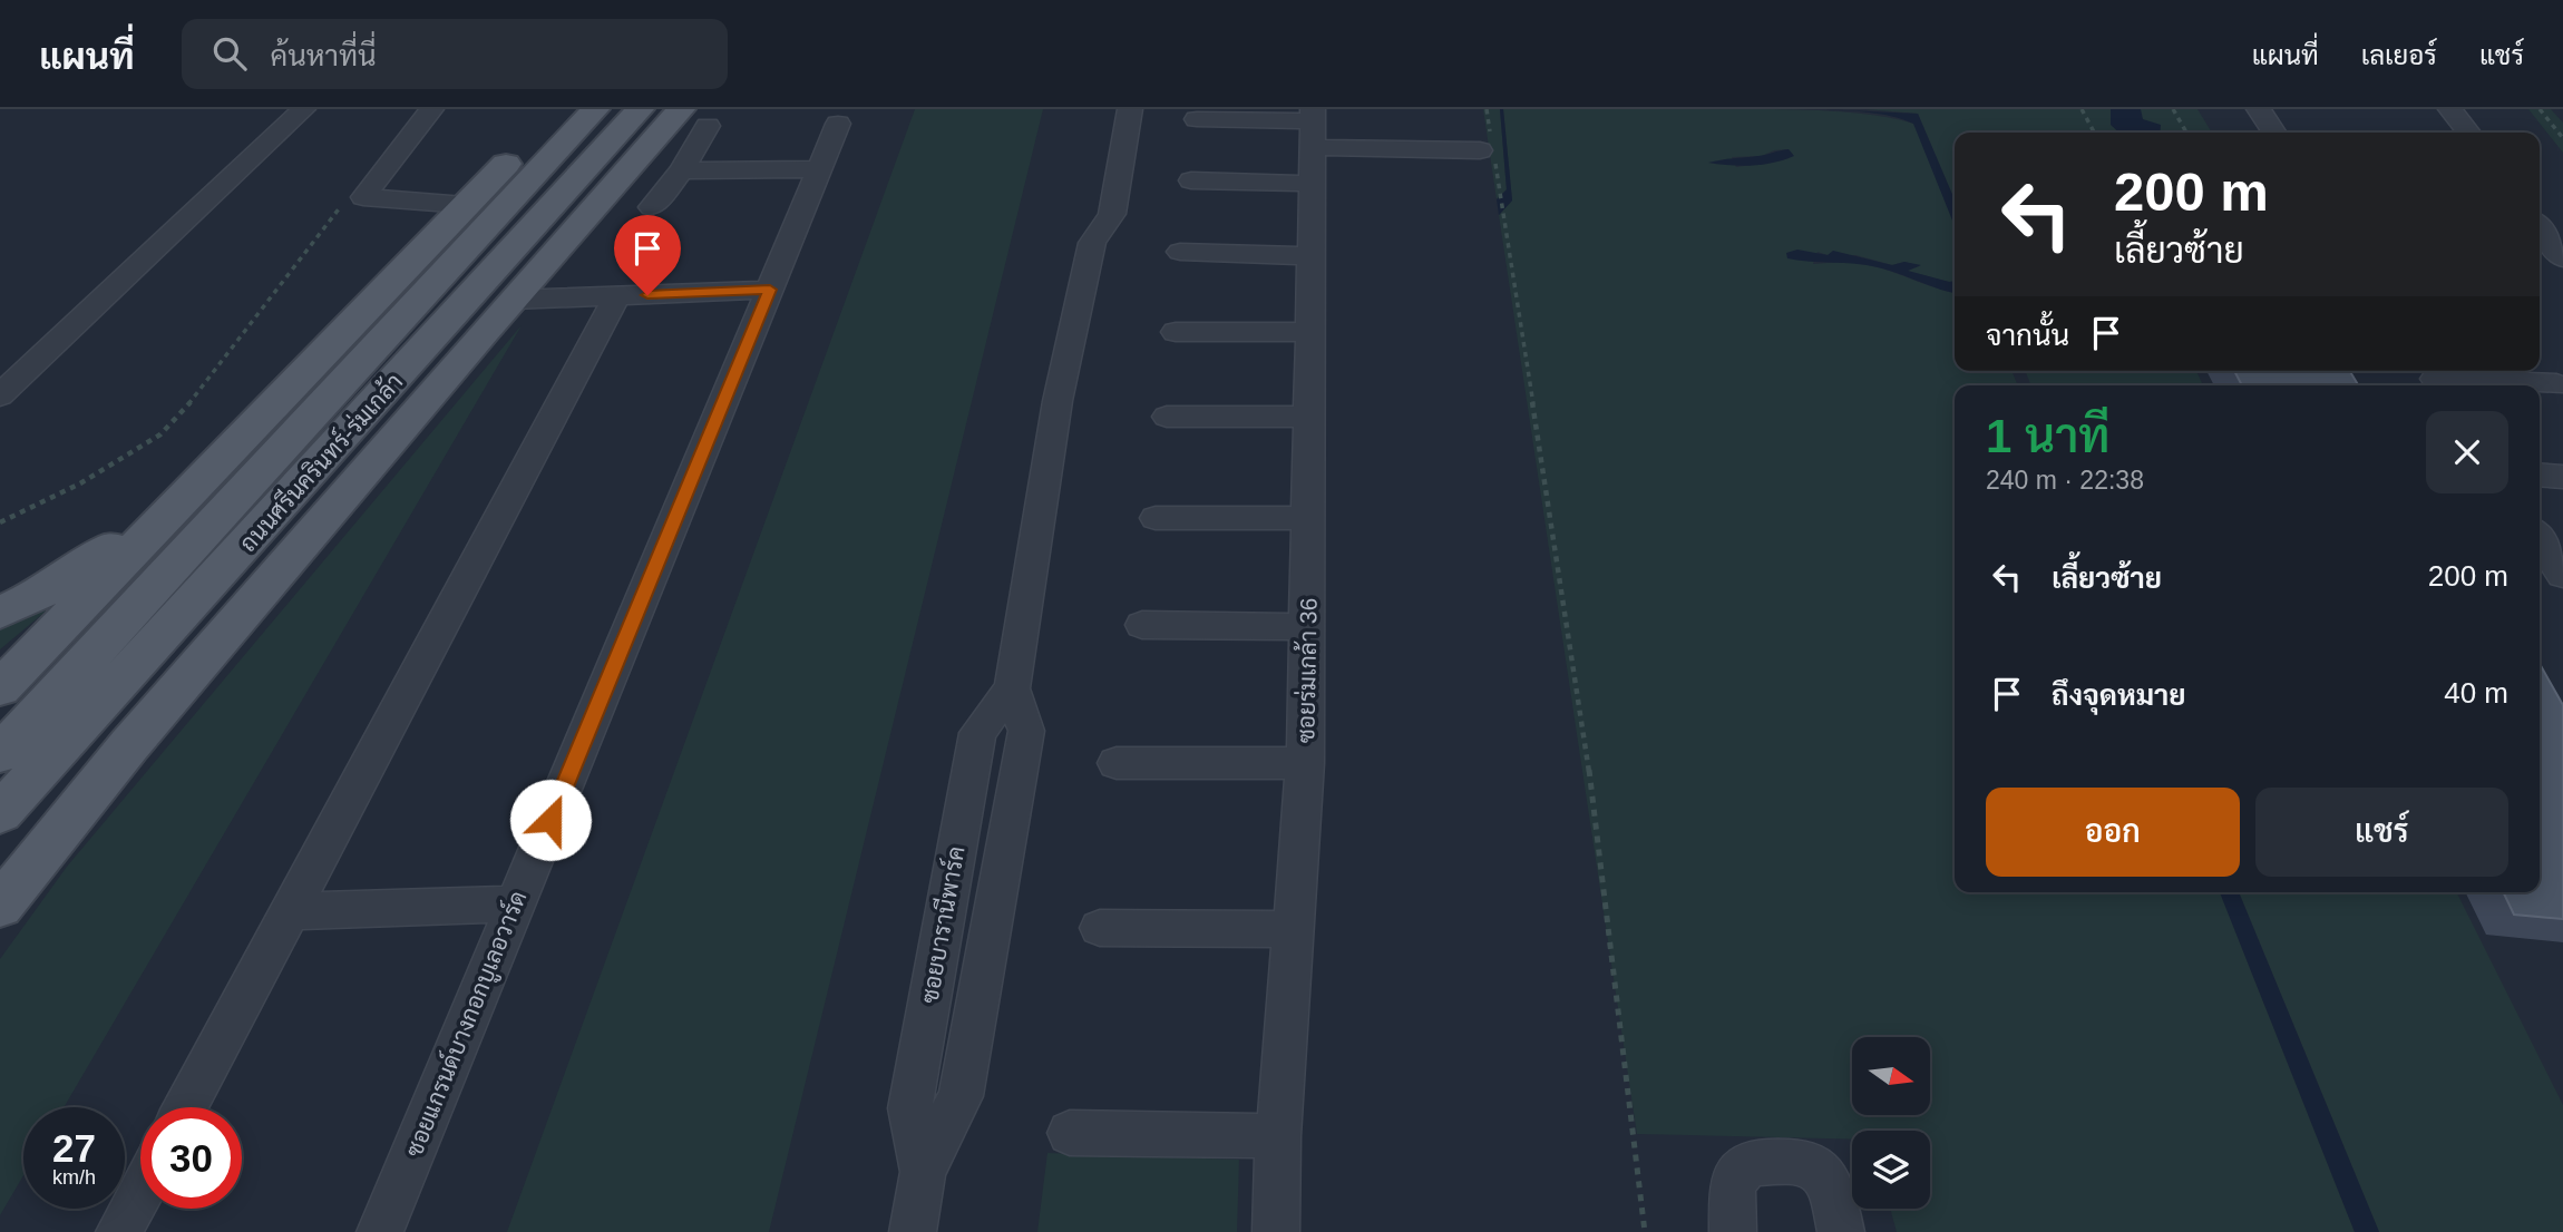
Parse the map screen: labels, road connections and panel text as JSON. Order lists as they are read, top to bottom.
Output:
{
  "streets": {
    "main road": ["ถนนศรีนครินทร์-ร่มเกล้า"],
    "street": ["ซอยร่มเกล้า 36", "ซอยบารานีพาร์ค", "ซอยแกรนด์บางกอกบูเลอวาร์ด"]
  },
  "north": "right",
  "page": {
    "header": "แผนที่",
    "search": "ค้นหาที่นี่",
    "nav": ["แผนที่", "เลเยอร์", "แชร์"],
    "turn": ["200 m", "เลี้ยวซ้าย"],
    "then": "จากนั้น",
    "heading": ["1 นาที", "240 m · 22:38"],
    "list": [
      {
        "name": "เลี้ยวซ้าย",
        "value": "200 m"
      },
      {
        "name": "ถึงจุดหมาย",
        "value": "40 m"
      }
    ],
    "buttons": ["ออก", "แชร์"],
    "speed": "27 km/h",
    "limit": "30"
  }
}
